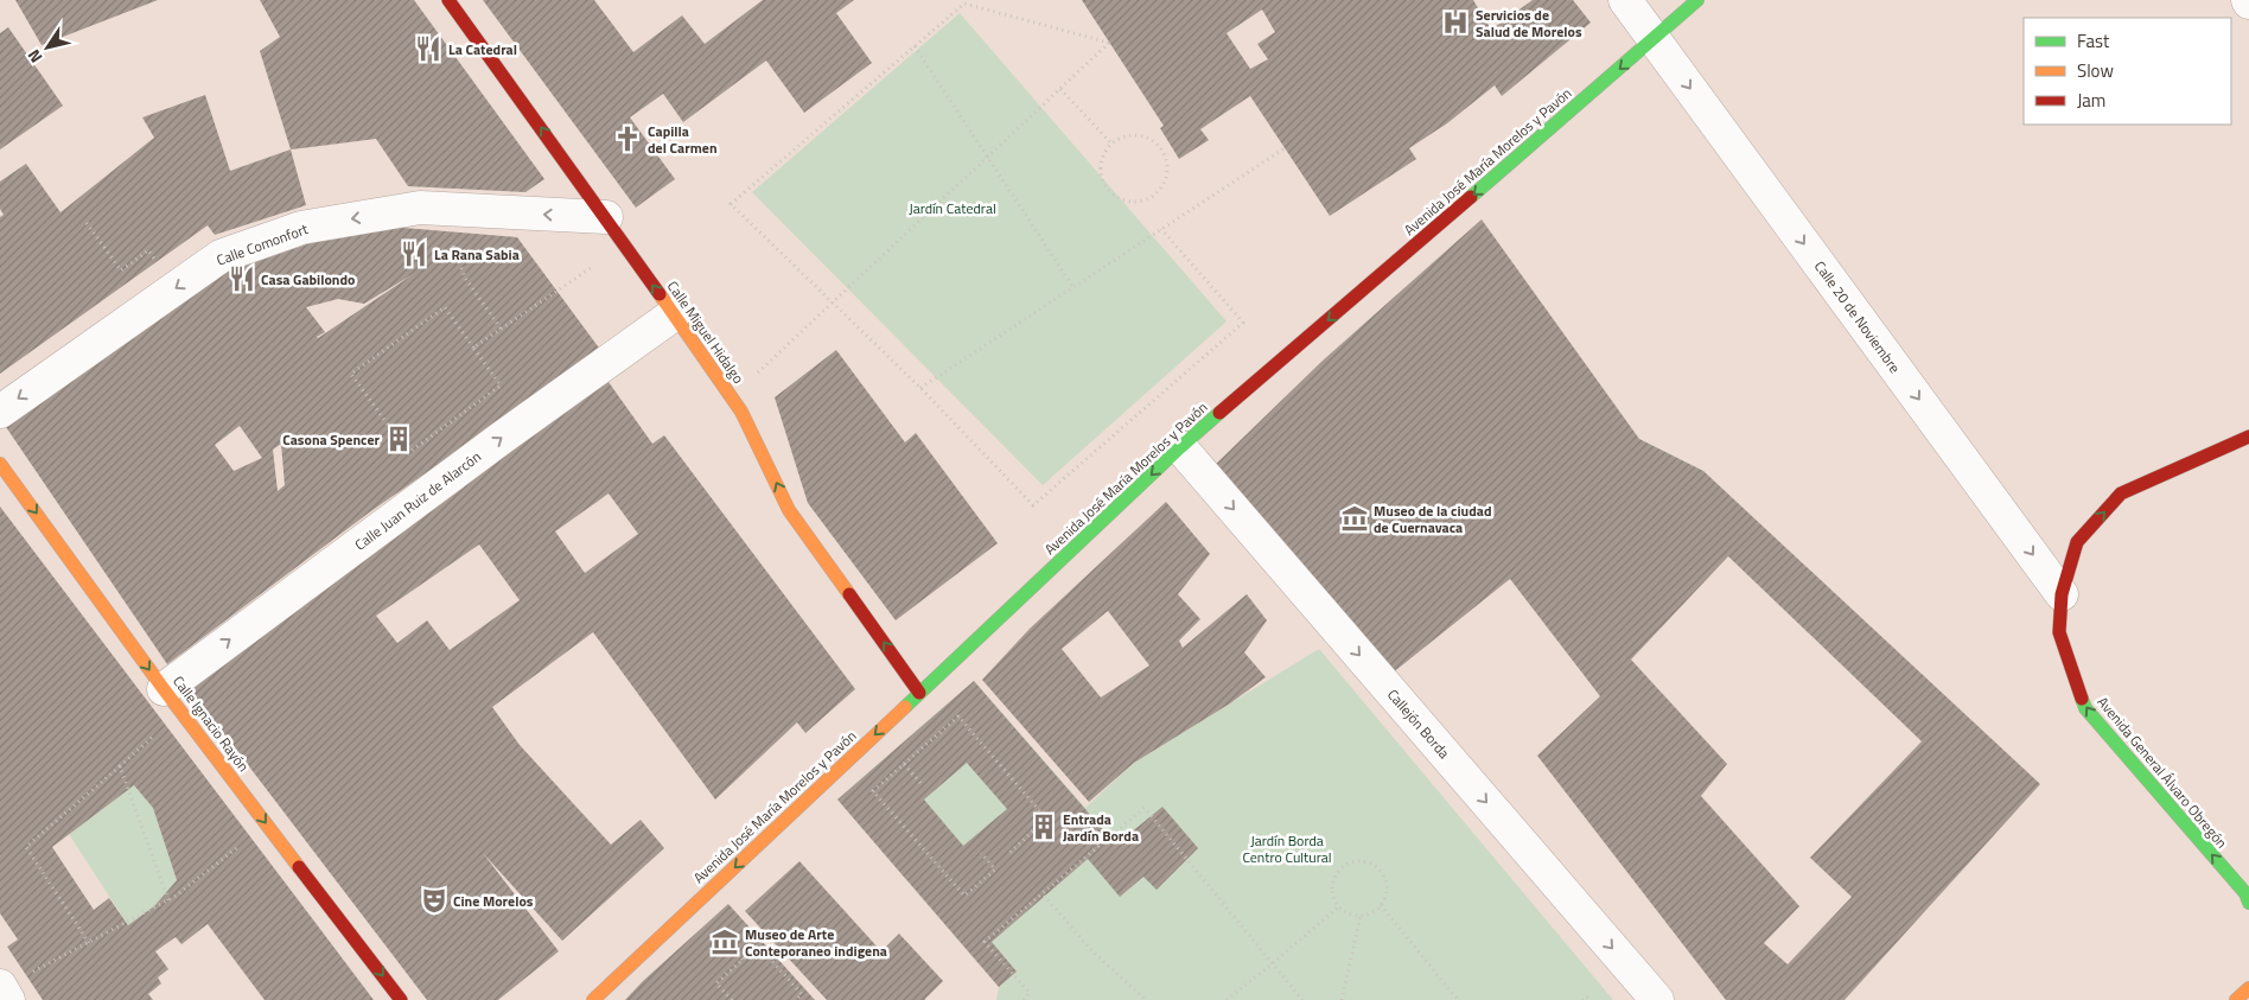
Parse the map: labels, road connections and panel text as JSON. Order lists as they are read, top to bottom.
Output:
{
  "streets": {
    "main road": [
      "Avenida José María Morelos y Pavón",
      "Calle Miguel Hidalgo",
      "Calle Ignacio Rayón",
      "Avenida General Álvaro Obregón"
    ],
    "street": [
      "Calle Comonfort",
      "Calle 20 de Noviembre",
      "Calle Juan Ruiz de Alarcón",
      "Callejón Borda"
    ]
  },
  "crossings": [
    ["Avenida José María Morelos y Pavón", "Calle 20 de Noviembre"],
    ["Avenida José María Morelos y Pavón", "Calle Miguel Hidalgo"],
    ["Avenida José María Morelos y Pavón", "Callejón Borda"],
    ["Calle Comonfort", "Calle Miguel Hidalgo"],
    ["Calle 20 de Noviembre", "Avenida General Álvaro Obregón"],
    ["Calle Miguel Hidalgo", "Calle Juan Ruiz de Alarcón"],
    ["Calle Juan Ruiz de Alarcón", "Calle Ignacio Rayón"]
  ],
  "one_way": [
    "Avenida José María Morelos y Pavón",
    "Calle Comonfort",
    "Calle 20 de Noviembre",
    "Calle Miguel Hidalgo",
    "Calle Juan Ruiz de Alarcón",
    "Calle Ignacio Rayón",
    "Callejón Borda"
  ],
  "parks": ["Jardín Catedral", "Jardín Borda Centro Cultural"],
  "places": {
    "hospital": ["Servicios de Salud de Morelos"],
    "restaurant": ["La Catedral", "La Rana Sabia", "Casa Gabilondo"],
    "church": ["Capilla del Carmen"],
    "building": ["Casona Spencer", "Entrada Jardín Borda"],
    "museum": ["Museo de la ciudad de Cuernavaca", "Museo de Arte Conteporaneo indigena"],
    "theatre": ["Cine Morelos"]
  },
  "legend": ["Fast", "Slow", "Jam"],
  "north": "bottom left"
}
